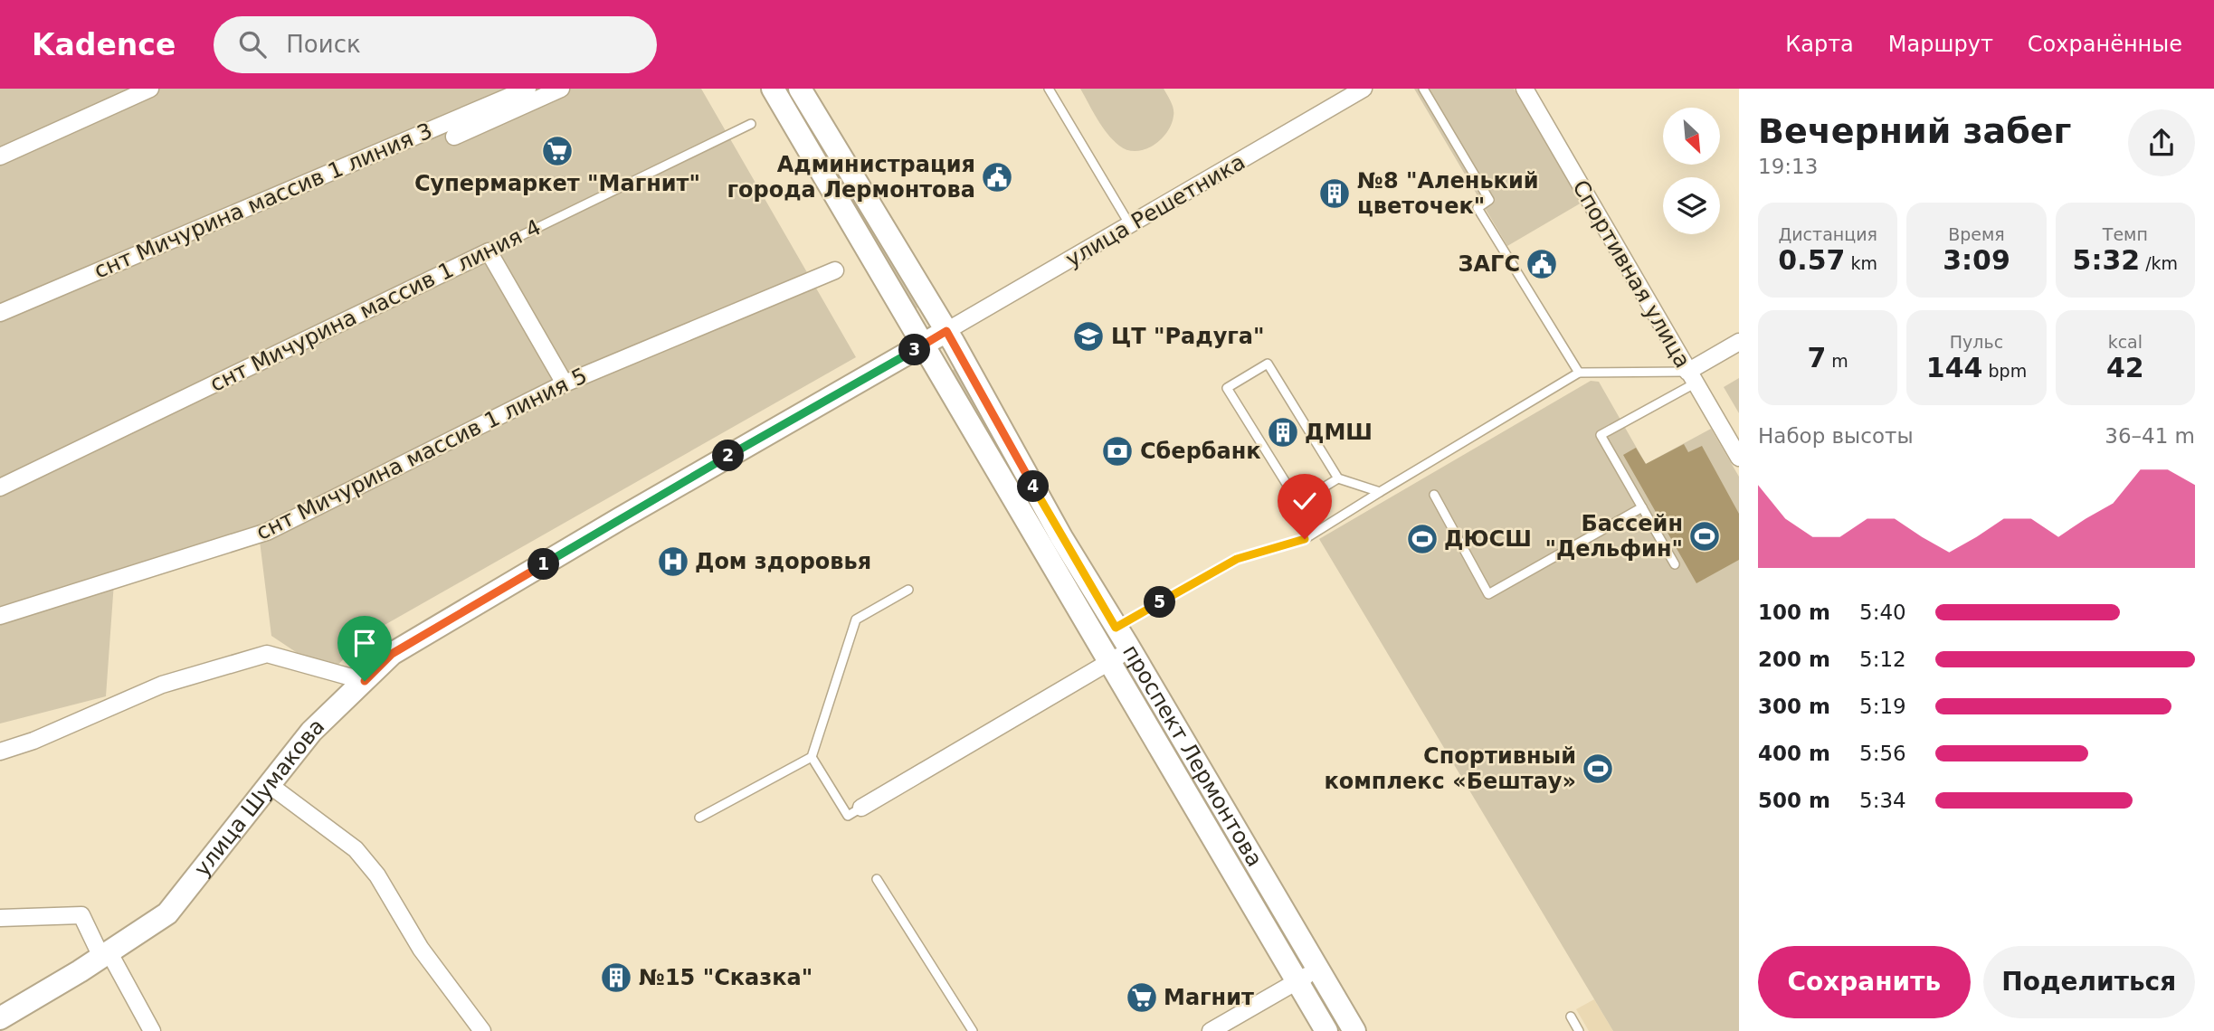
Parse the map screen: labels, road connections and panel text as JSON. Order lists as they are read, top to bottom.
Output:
{
  "streets": {
    "street": [
      "снт Мичурина массив 1 линия 3",
      "улица Решетника",
      "Спортивная улица",
      "снт Мичурина массив 1 линия 4",
      "снт Мичурина массив 1 линия 5",
      "проспект Лермонтова",
      "улица Шумакова"
    ]
  },
  "crossings": [
    ["улица Решетника", "проспект Лермонтова"],
    ["улица Решетника", "улица Шумакова"],
    ["проспект Лермонтова", "улица Шумакова"]
  ],
  "places": {
    "supermarket": ["Супермаркет \"Магнит\"", "Магнит"],
    "public building": ["Администрация города Лермонтова", "ЗАГС"],
    "building": ["№8 \"Аленький цветочек\"", "ДМШ", "№15 \"Сказка\""],
    "school or university": ["ЦТ \"Радуга\""],
    "bank": ["Сбербанк"],
    "sports": ["Бассейн \"Дельфин\"", "ДЮСШ", "Спортивный комплекс «Бештау»"],
    "hospital": ["Дом здоровья"]
  },
  "north": "bottom right",
  "page": {
    "header": "Kadence",
    "search": "Поиск",
    "nav": ["Карта", "Маршрут", "Сохранённые"],
    "heading": ["Вечерний забег", "19:13"],
    "stats": [
      ["Дистанция", "0.57 km"],
      ["Время", "3:09"],
      ["Темп", "5:32 /km"],
      ["7 m"],
      ["Пульс", "144 bpm"],
      ["kcal", "42"]
    ],
    "pins": [
      "3",
      "2",
      "4",
      "1",
      "5"
    ],
    "chart": ["Набор высоты", "36–41 m"],
    "list": [
      {
        "name": "100 m",
        "note": "5:40"
      },
      {
        "name": "200 m",
        "note": "5:12"
      },
      {
        "name": "300 m",
        "note": "5:19"
      },
      {
        "name": "400 m",
        "note": "5:56"
      },
      {
        "name": "500 m",
        "note": "5:34"
      }
    ],
    "buttons": ["Сохранить", "Поделиться"]
  }
}
